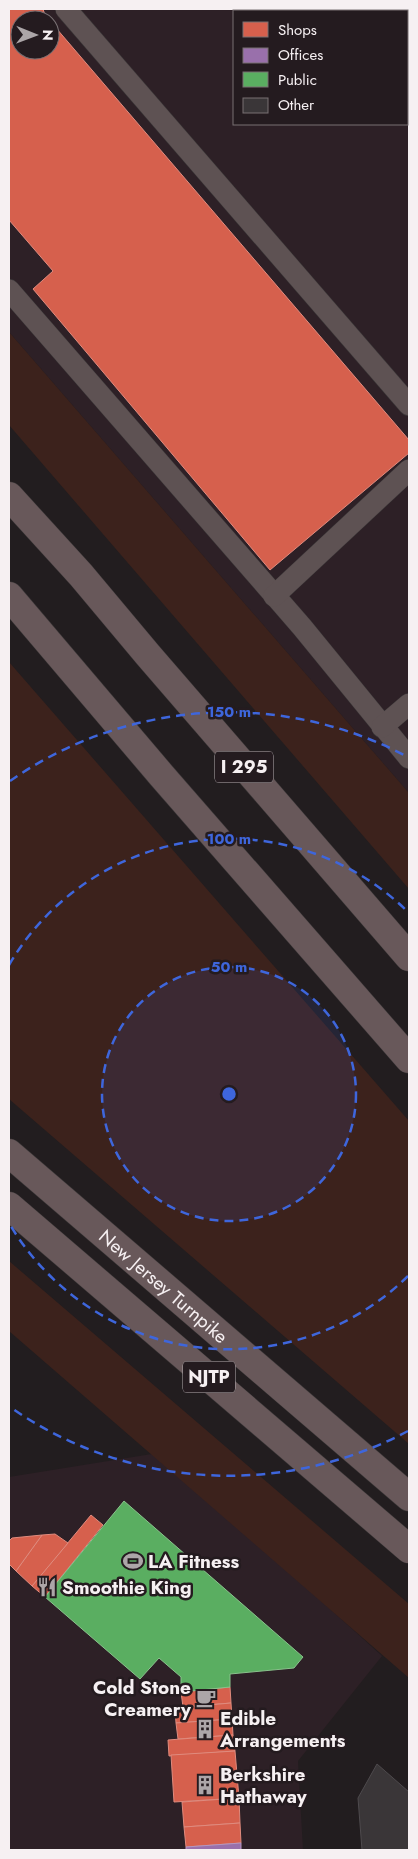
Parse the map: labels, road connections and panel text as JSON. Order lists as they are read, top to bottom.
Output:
{
  "streets": {
    "highway": ["I 295", "New Jersey Turnpike", "NJTP"]
  },
  "places": {
    "sports": ["LA Fitness"],
    "restaurant": ["Smoothie King"],
    "cafe": ["Cold Stone Creamery"],
    "building": ["Edible Arrangements", "Berkshire Hathaway"]
  },
  "legend": [
    "Shops",
    "Offices",
    "Public",
    "Other"
  ],
  "north": "right",
  "rings": ["150 m", "100 m", "50 m"]
}
